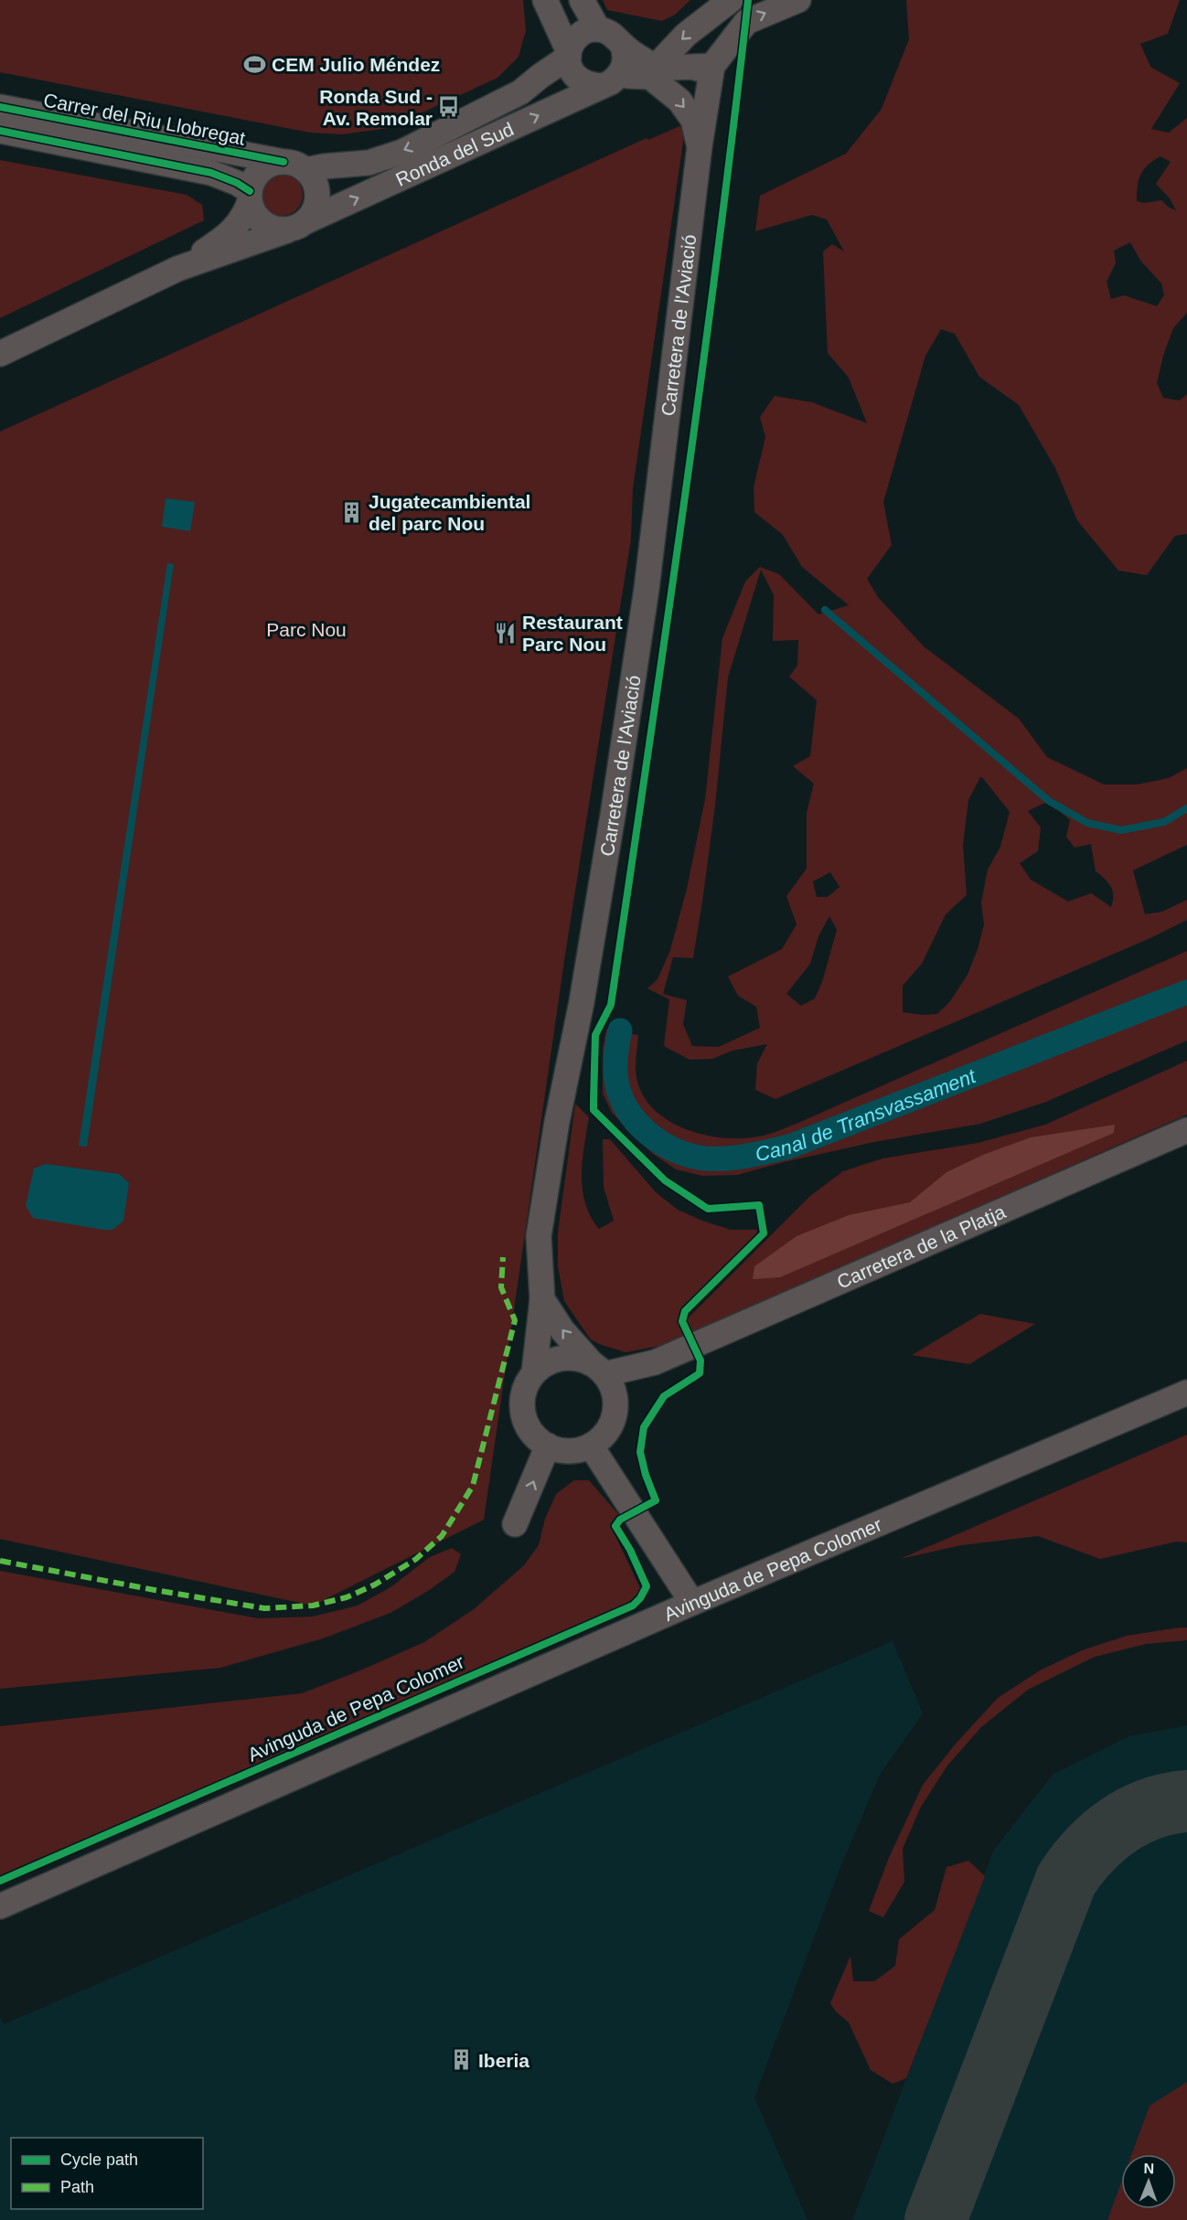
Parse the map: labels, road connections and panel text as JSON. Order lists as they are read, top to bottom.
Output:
{
  "streets": {
    "street": [
      "Carrer del Riu Llobregat",
      "Ronda del Sud",
      "Carretera de l'Aviació",
      "Carretera de la Platja",
      "Avinguda de Pepa Colomer"
    ]
  },
  "crossings": [
    ["Carrer del Riu Llobregat", "Ronda del Sud"],
    ["Ronda del Sud", "Carretera de l'Aviació"],
    ["Carretera de l'Aviació", "Carretera de la Platja"]
  ],
  "water": ["Canal de Transvassament"],
  "parks": ["Parc Nou"],
  "places": {
    "sports": ["CEM Julio Méndez"],
    "bus stop": ["Ronda Sud - Av. Remolar"],
    "building": ["Jugatecambiental del parc Nou", "Iberia"],
    "restaurant": ["Restaurant Parc Nou"]
  },
  "legend": ["Cycle path", "Path"],
  "north": "top"
}
